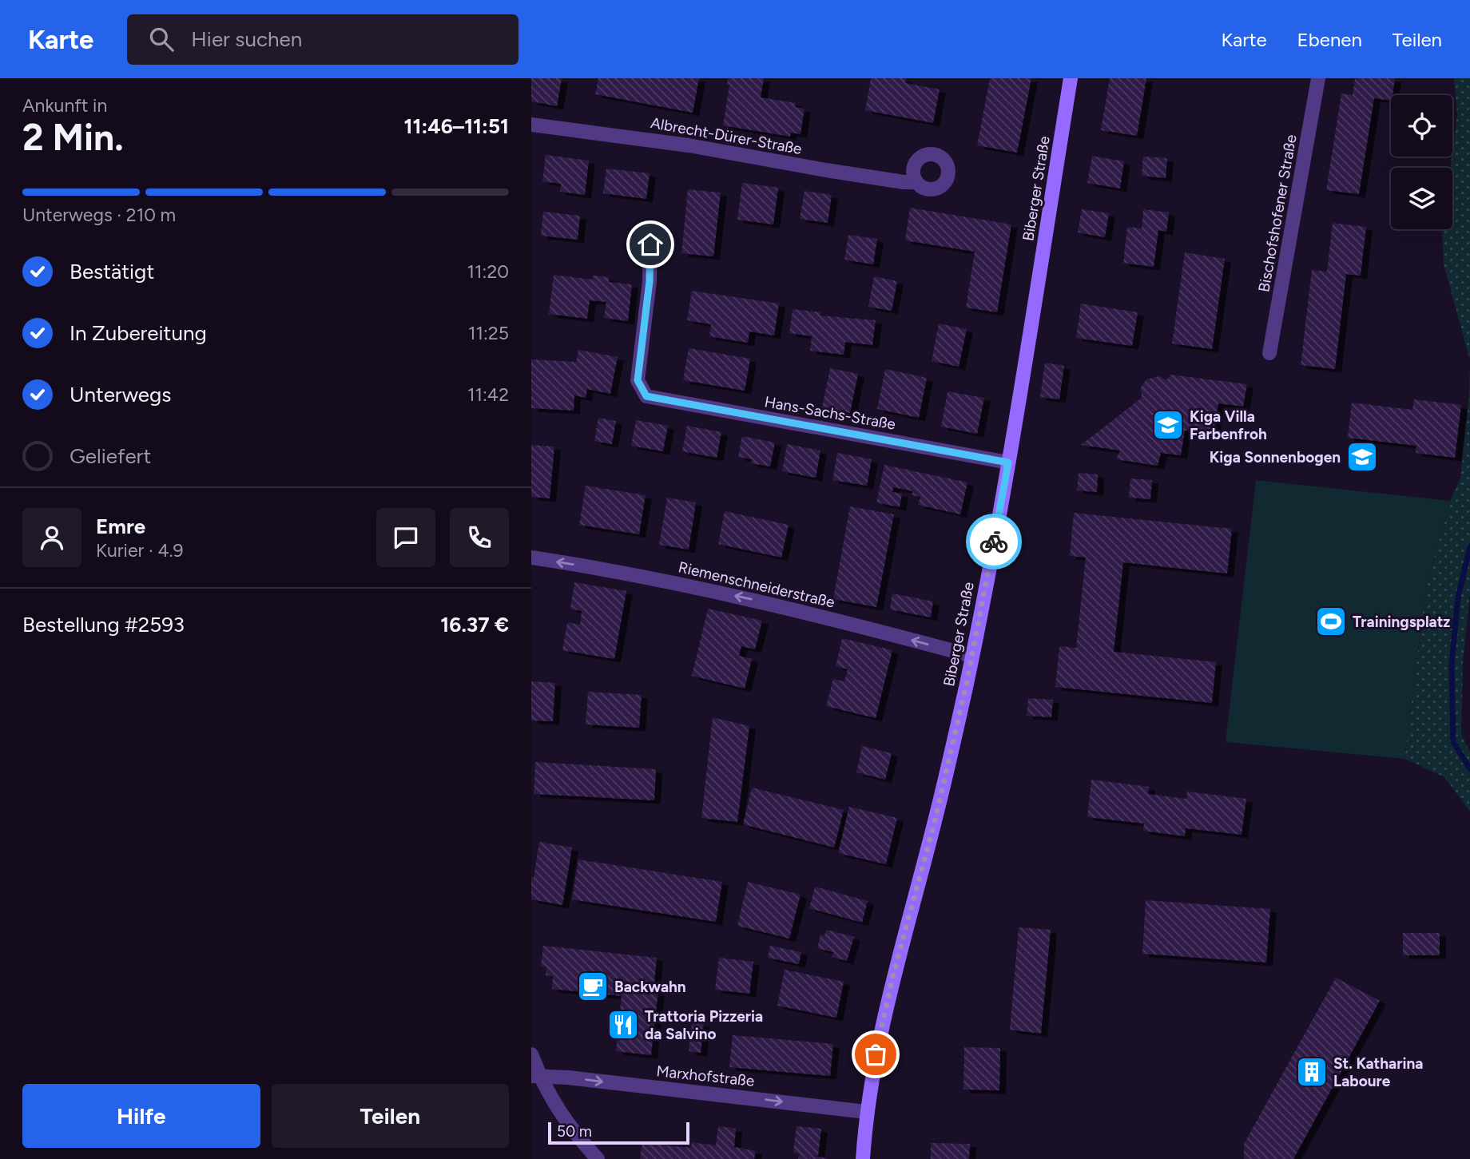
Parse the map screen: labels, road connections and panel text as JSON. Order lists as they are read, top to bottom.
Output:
{
  "streets": {
    "main road": ["Biberger Straße"],
    "street": [
      "Albrecht-Dürer-Straße",
      "Bischofshofener Straße",
      "Hans-Sachs-Straße",
      "Riemenschneiderstraße",
      "Marxhofstraße"
    ]
  },
  "crossings": [
    ["Biberger Straße", "Hans-Sachs-Straße"],
    ["Biberger Straße", "Riemenschneiderstraße"],
    ["Biberger Straße", "Marxhofstraße"]
  ],
  "one_way": ["Riemenschneiderstraße", "Marxhofstraße"],
  "places": {
    "school or university": ["Kiga Villa Farbenfroh", "Kiga Sonnenbogen"],
    "sports": ["Trainingsplatz"],
    "cafe": ["Backwahn"],
    "restaurant": ["Trattoria Pizzeria da Salvino"],
    "building": ["St. Katharina Laboure"]
  },
  "scale_bar": "50 m",
  "page": {
    "header": "Karte",
    "search": "Hier suchen",
    "nav": ["Karte", "Ebenen", "Teilen"],
    "heading": ["2 Min.", "Ankunft in", "11:46–11:51"],
    "panel": [
      "Emre",
      "Kurier · 4.9",
      "Bestellung #2593",
      "16.37 €"
    ],
    "bar": "Unterwegs · 210 m",
    "list": [
      ["Bestätigt", "11:20"],
      ["In Zubereitung", "11:25"],
      ["Unterwegs", "11:42"],
      "Geliefert"
    ],
    "buttons": ["Hilfe", "Teilen"],
    "scale": "50 m"
  }
}
